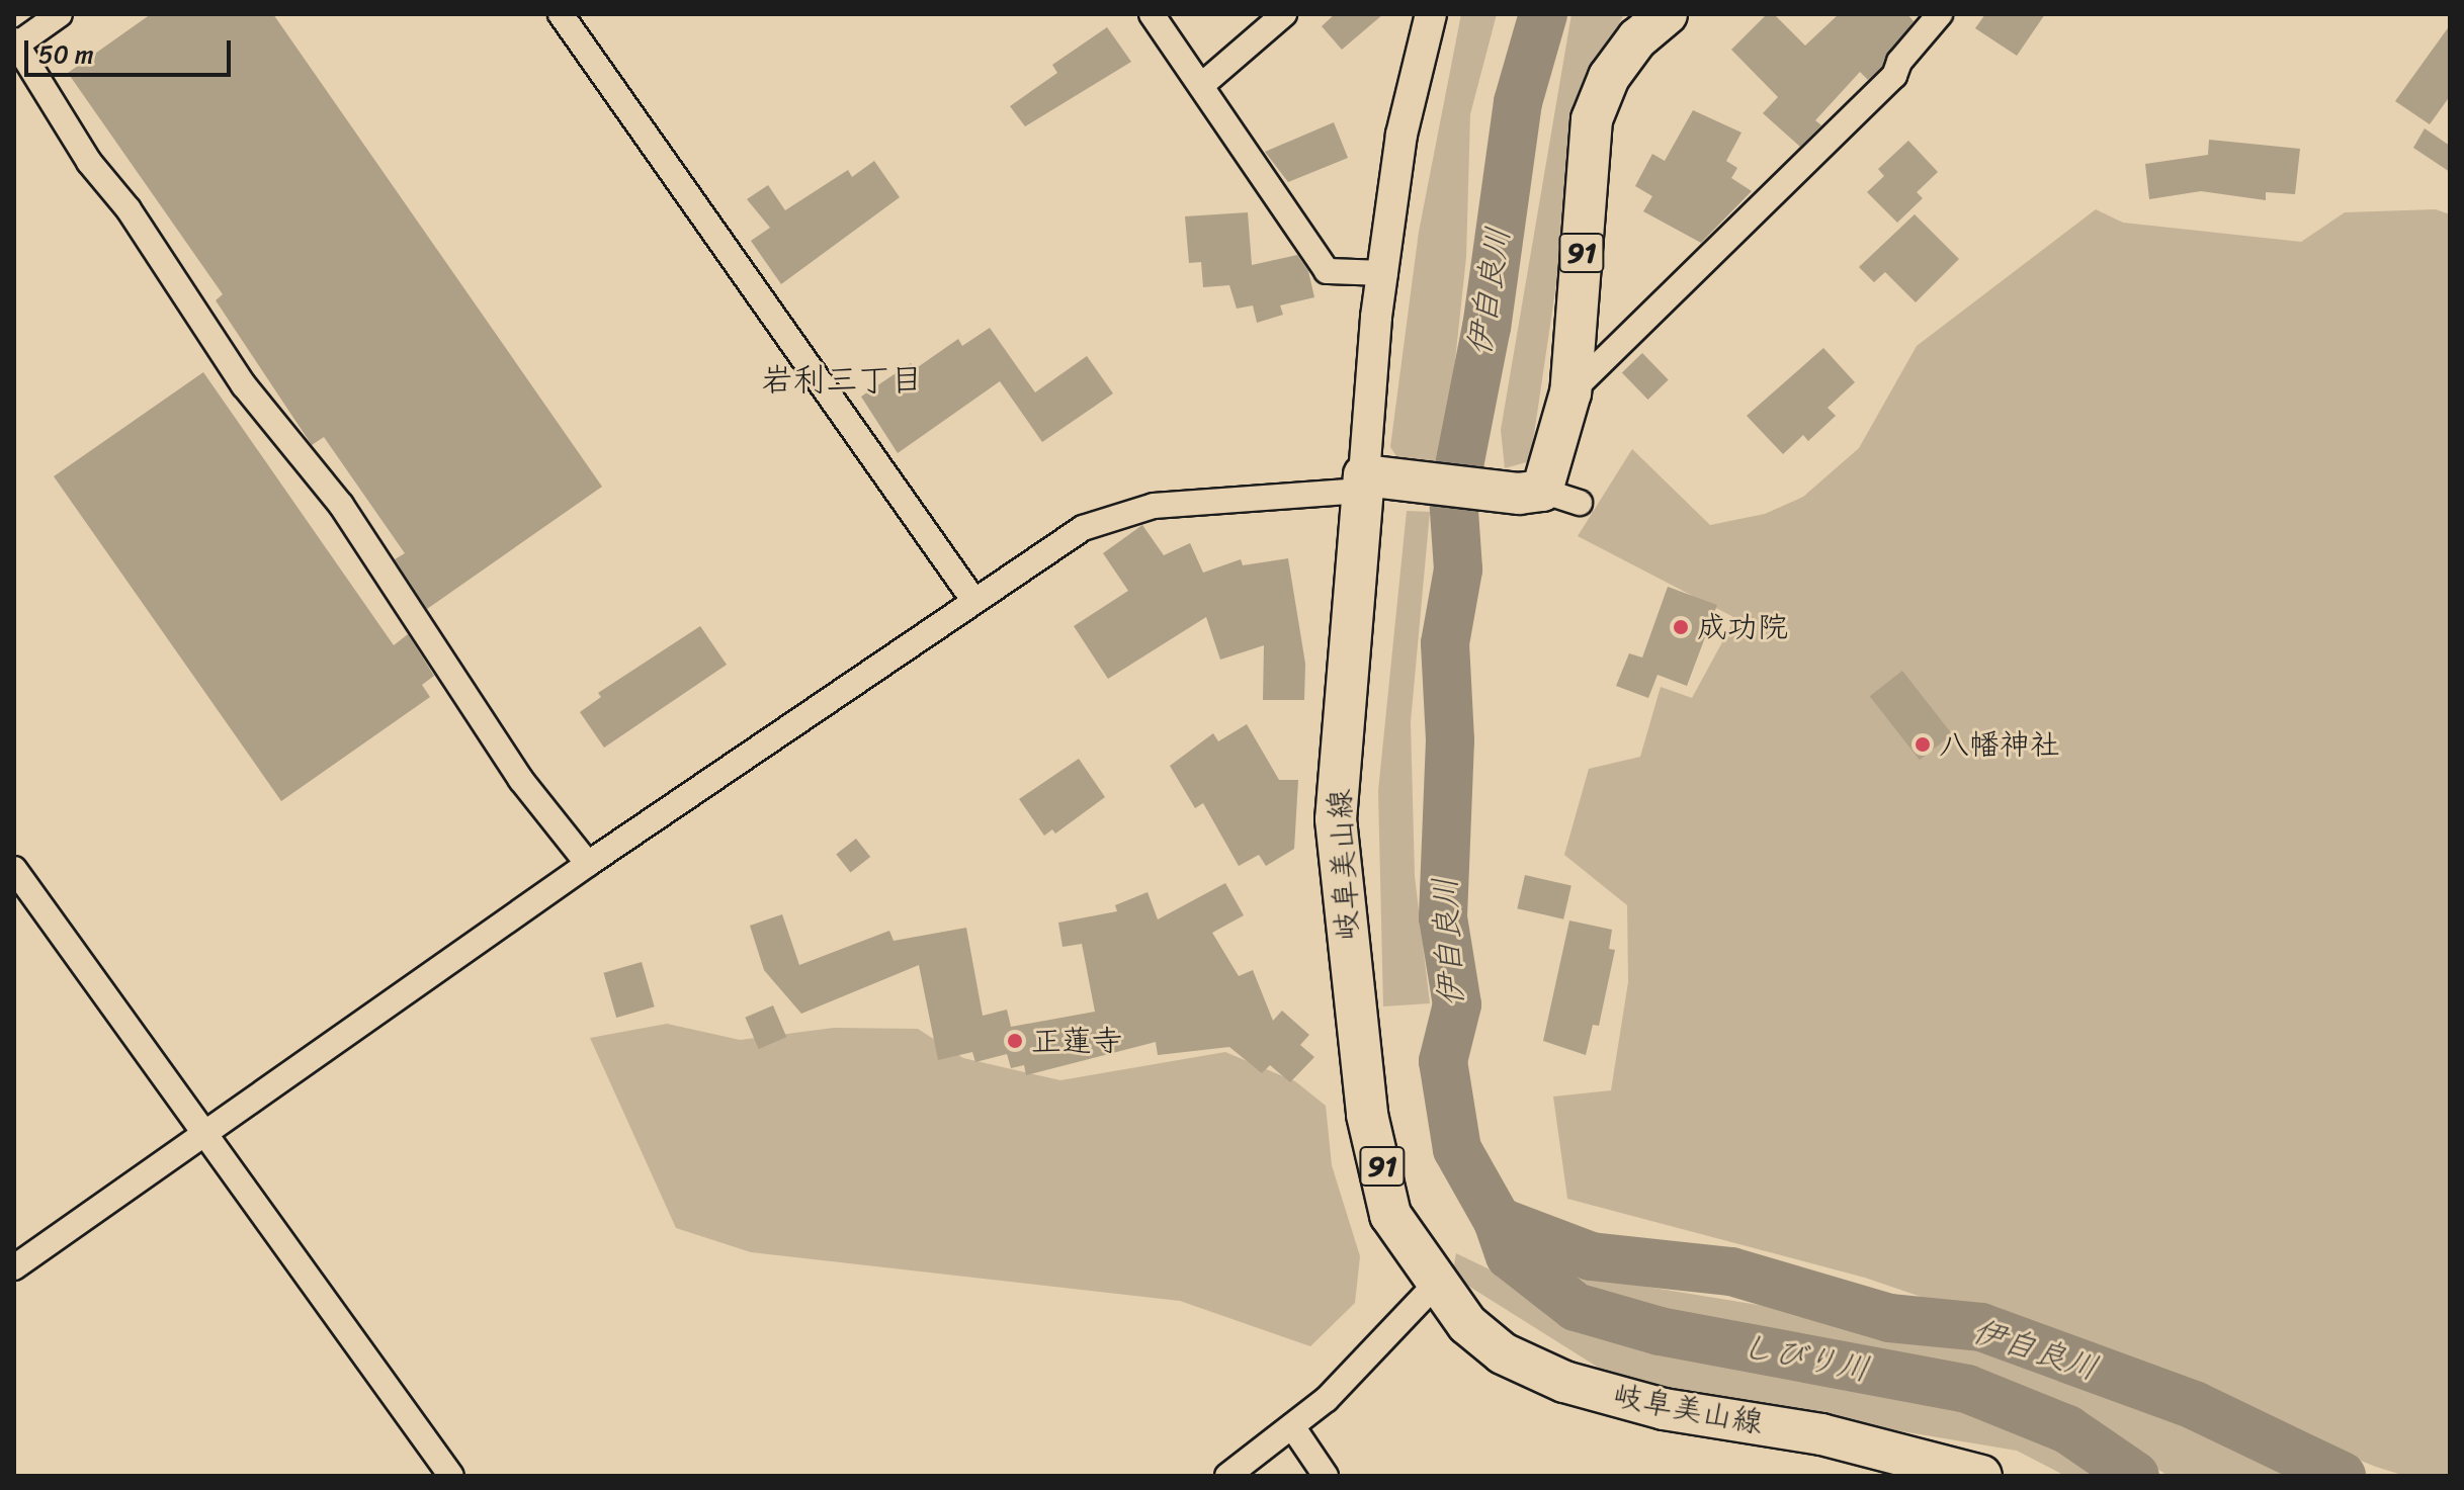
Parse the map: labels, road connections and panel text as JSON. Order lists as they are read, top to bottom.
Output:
{
  "streets": {
    "main road": ["91", "岐阜美山線"]
  },
  "crossings": [
    ["91", "岐阜美山線"]
  ],
  "districts": ["岩利三丁目"],
  "water": ["伊自良川", "しびり川"],
  "places": ["成功院", "八幡神社", "正蓮寺"],
  "scale_bar": "50 m"
}
